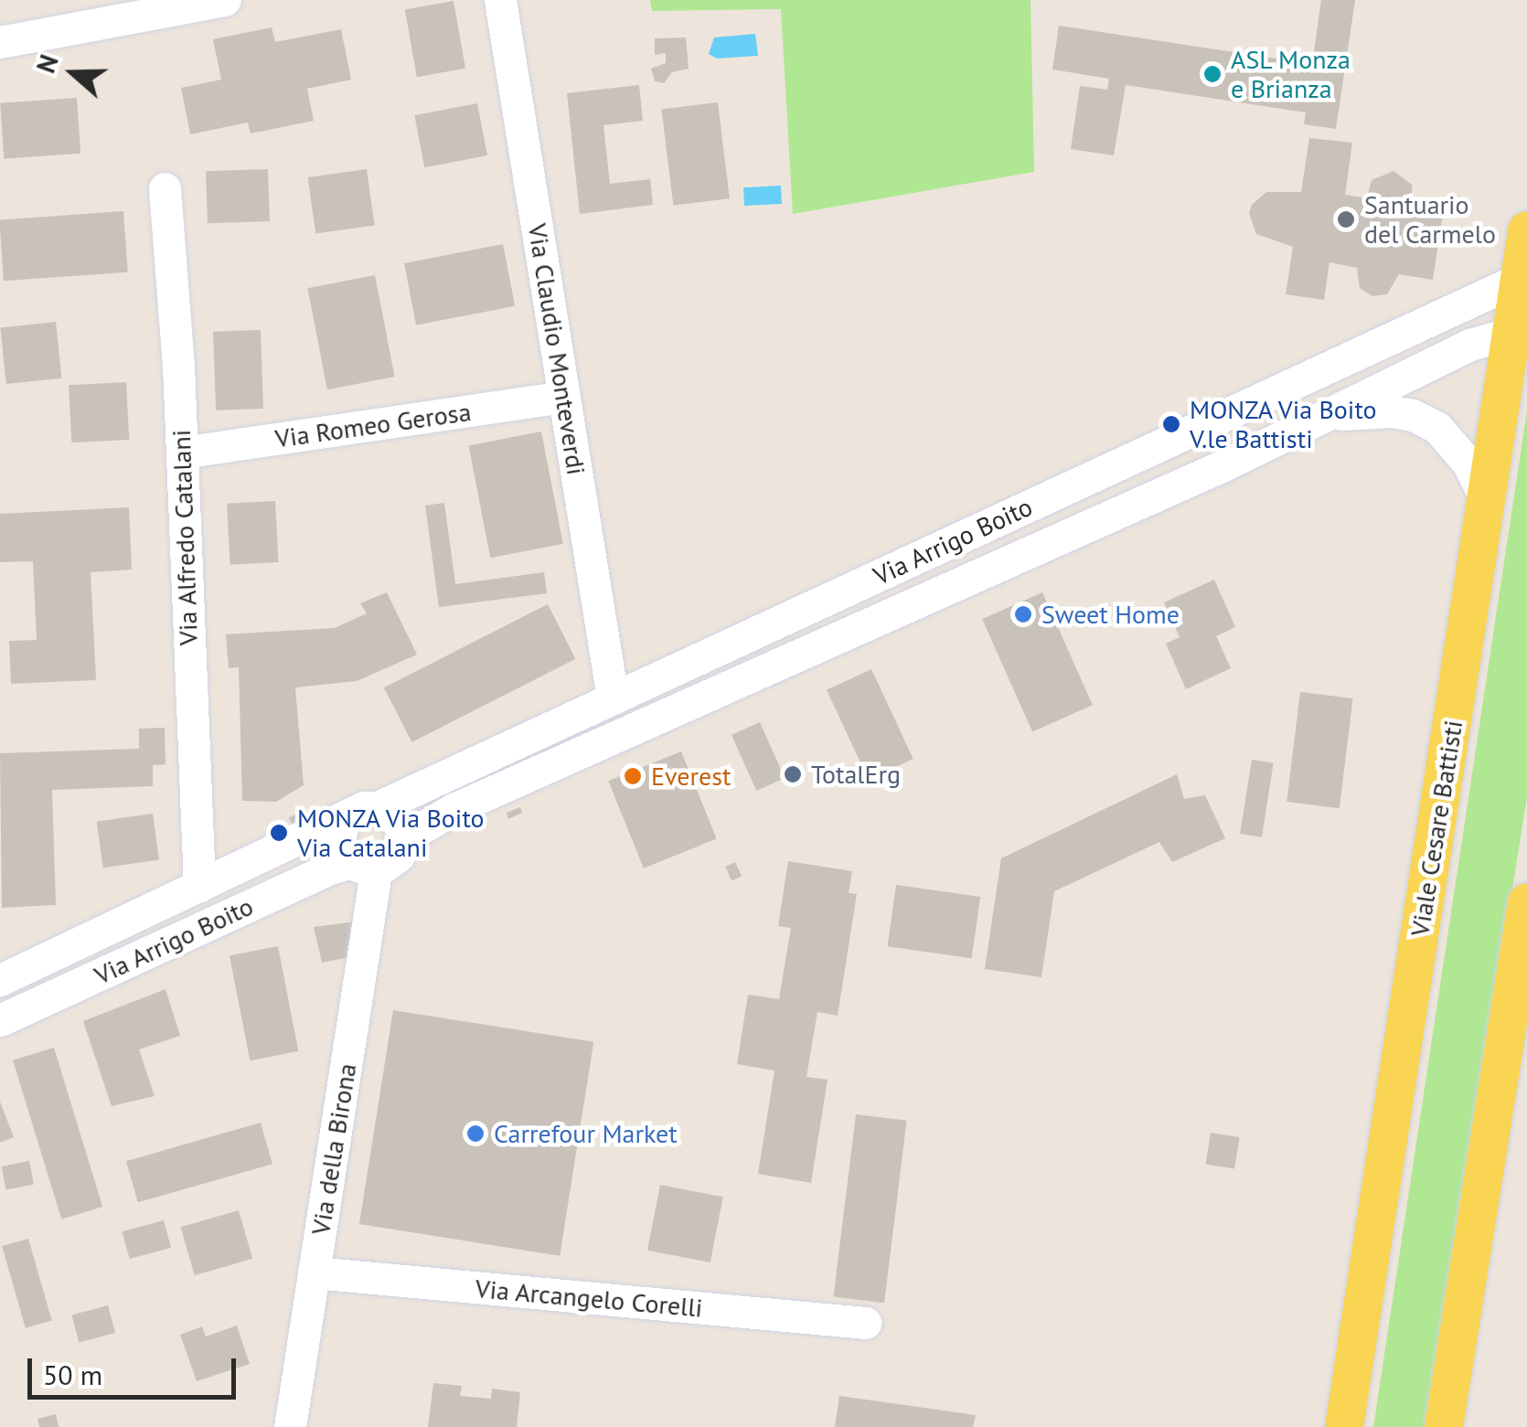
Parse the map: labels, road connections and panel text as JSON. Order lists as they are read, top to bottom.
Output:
{
  "streets": {
    "main road": ["Viale Cesare Battisti"],
    "street": [
      "Via Claudio Monteverdi",
      "Via Romeo Gerosa",
      "Via Alfredo Catalani",
      "Via Arrigo Boito",
      "Via della Birona",
      "Via Arcangelo Corelli"
    ]
  },
  "crossings": [
    ["Via Claudio Monteverdi", "Via Romeo Gerosa"],
    ["Via Claudio Monteverdi", "Via Arrigo Boito"],
    ["Via Romeo Gerosa", "Via Alfredo Catalani"],
    ["Via Alfredo Catalani", "Via Arrigo Boito"],
    ["Via Arrigo Boito", "Viale Cesare Battisti"],
    ["Via Arrigo Boito", "Via della Birona"],
    ["Via della Birona", "Via Arcangelo Corelli"]
  ],
  "places": [
    "ASL Monza e Brianza",
    "Santuario del Carmelo",
    "MONZA Via Boito V.le Battisti",
    "Sweet Home",
    "TotalErg",
    "Everest",
    "MONZA Via Boito Via Catalani",
    "Carrefour Market"
  ],
  "scale_bar": "50 m",
  "north": "left"
}
